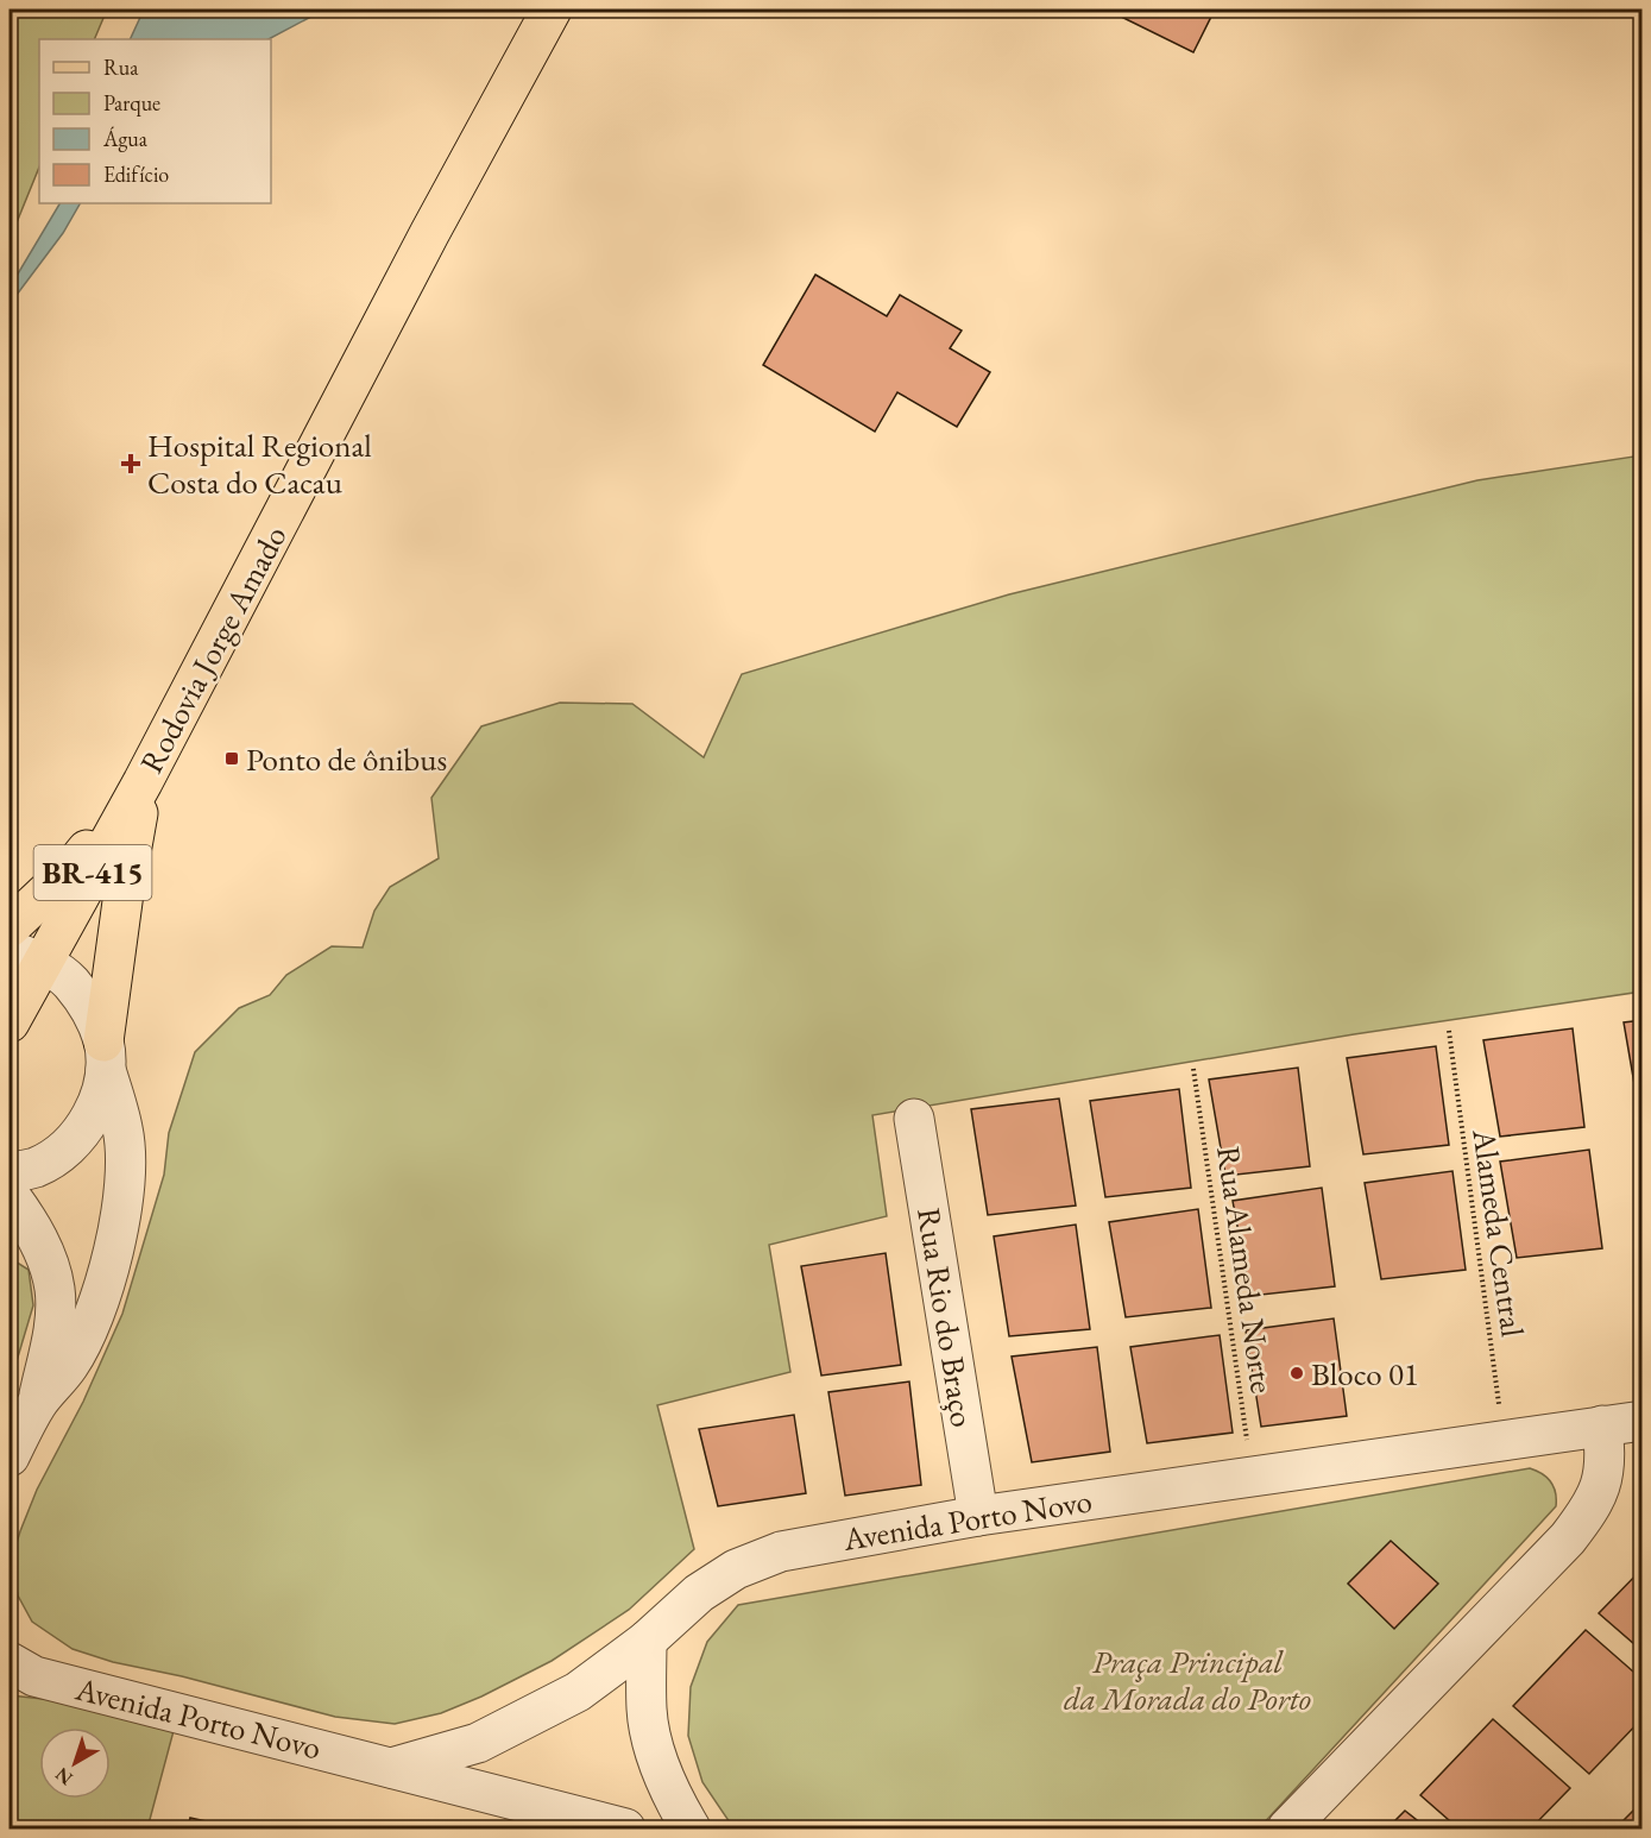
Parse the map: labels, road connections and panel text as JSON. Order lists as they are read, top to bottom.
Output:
{
  "streets": {
    "main road": ["Rodovia Jorge Amado", "BR-415"],
    "street": ["Rua Rio do Braço", "Avenida Porto Novo"],
    "path": ["Alameda Central", "Rua Alameda Norte"]
  },
  "crossings": [
    ["Alameda Central", "Avenida Porto Novo"],
    ["Rua Alameda Norte", "Avenida Porto Novo"],
    ["Rua Rio do Braço", "Avenida Porto Novo"]
  ],
  "parks": ["Praça Principal da Morada do Porto"],
  "places": {
    "health": ["Hospital Regional Costa do Cacau"],
    "transit": ["Ponto de ônibus"],
    "other": ["Bloco 01"]
  },
  "legend": [
    "Rua",
    "Parque",
    "Água",
    "Edifício"
  ],
  "north": "bottom left"
}
